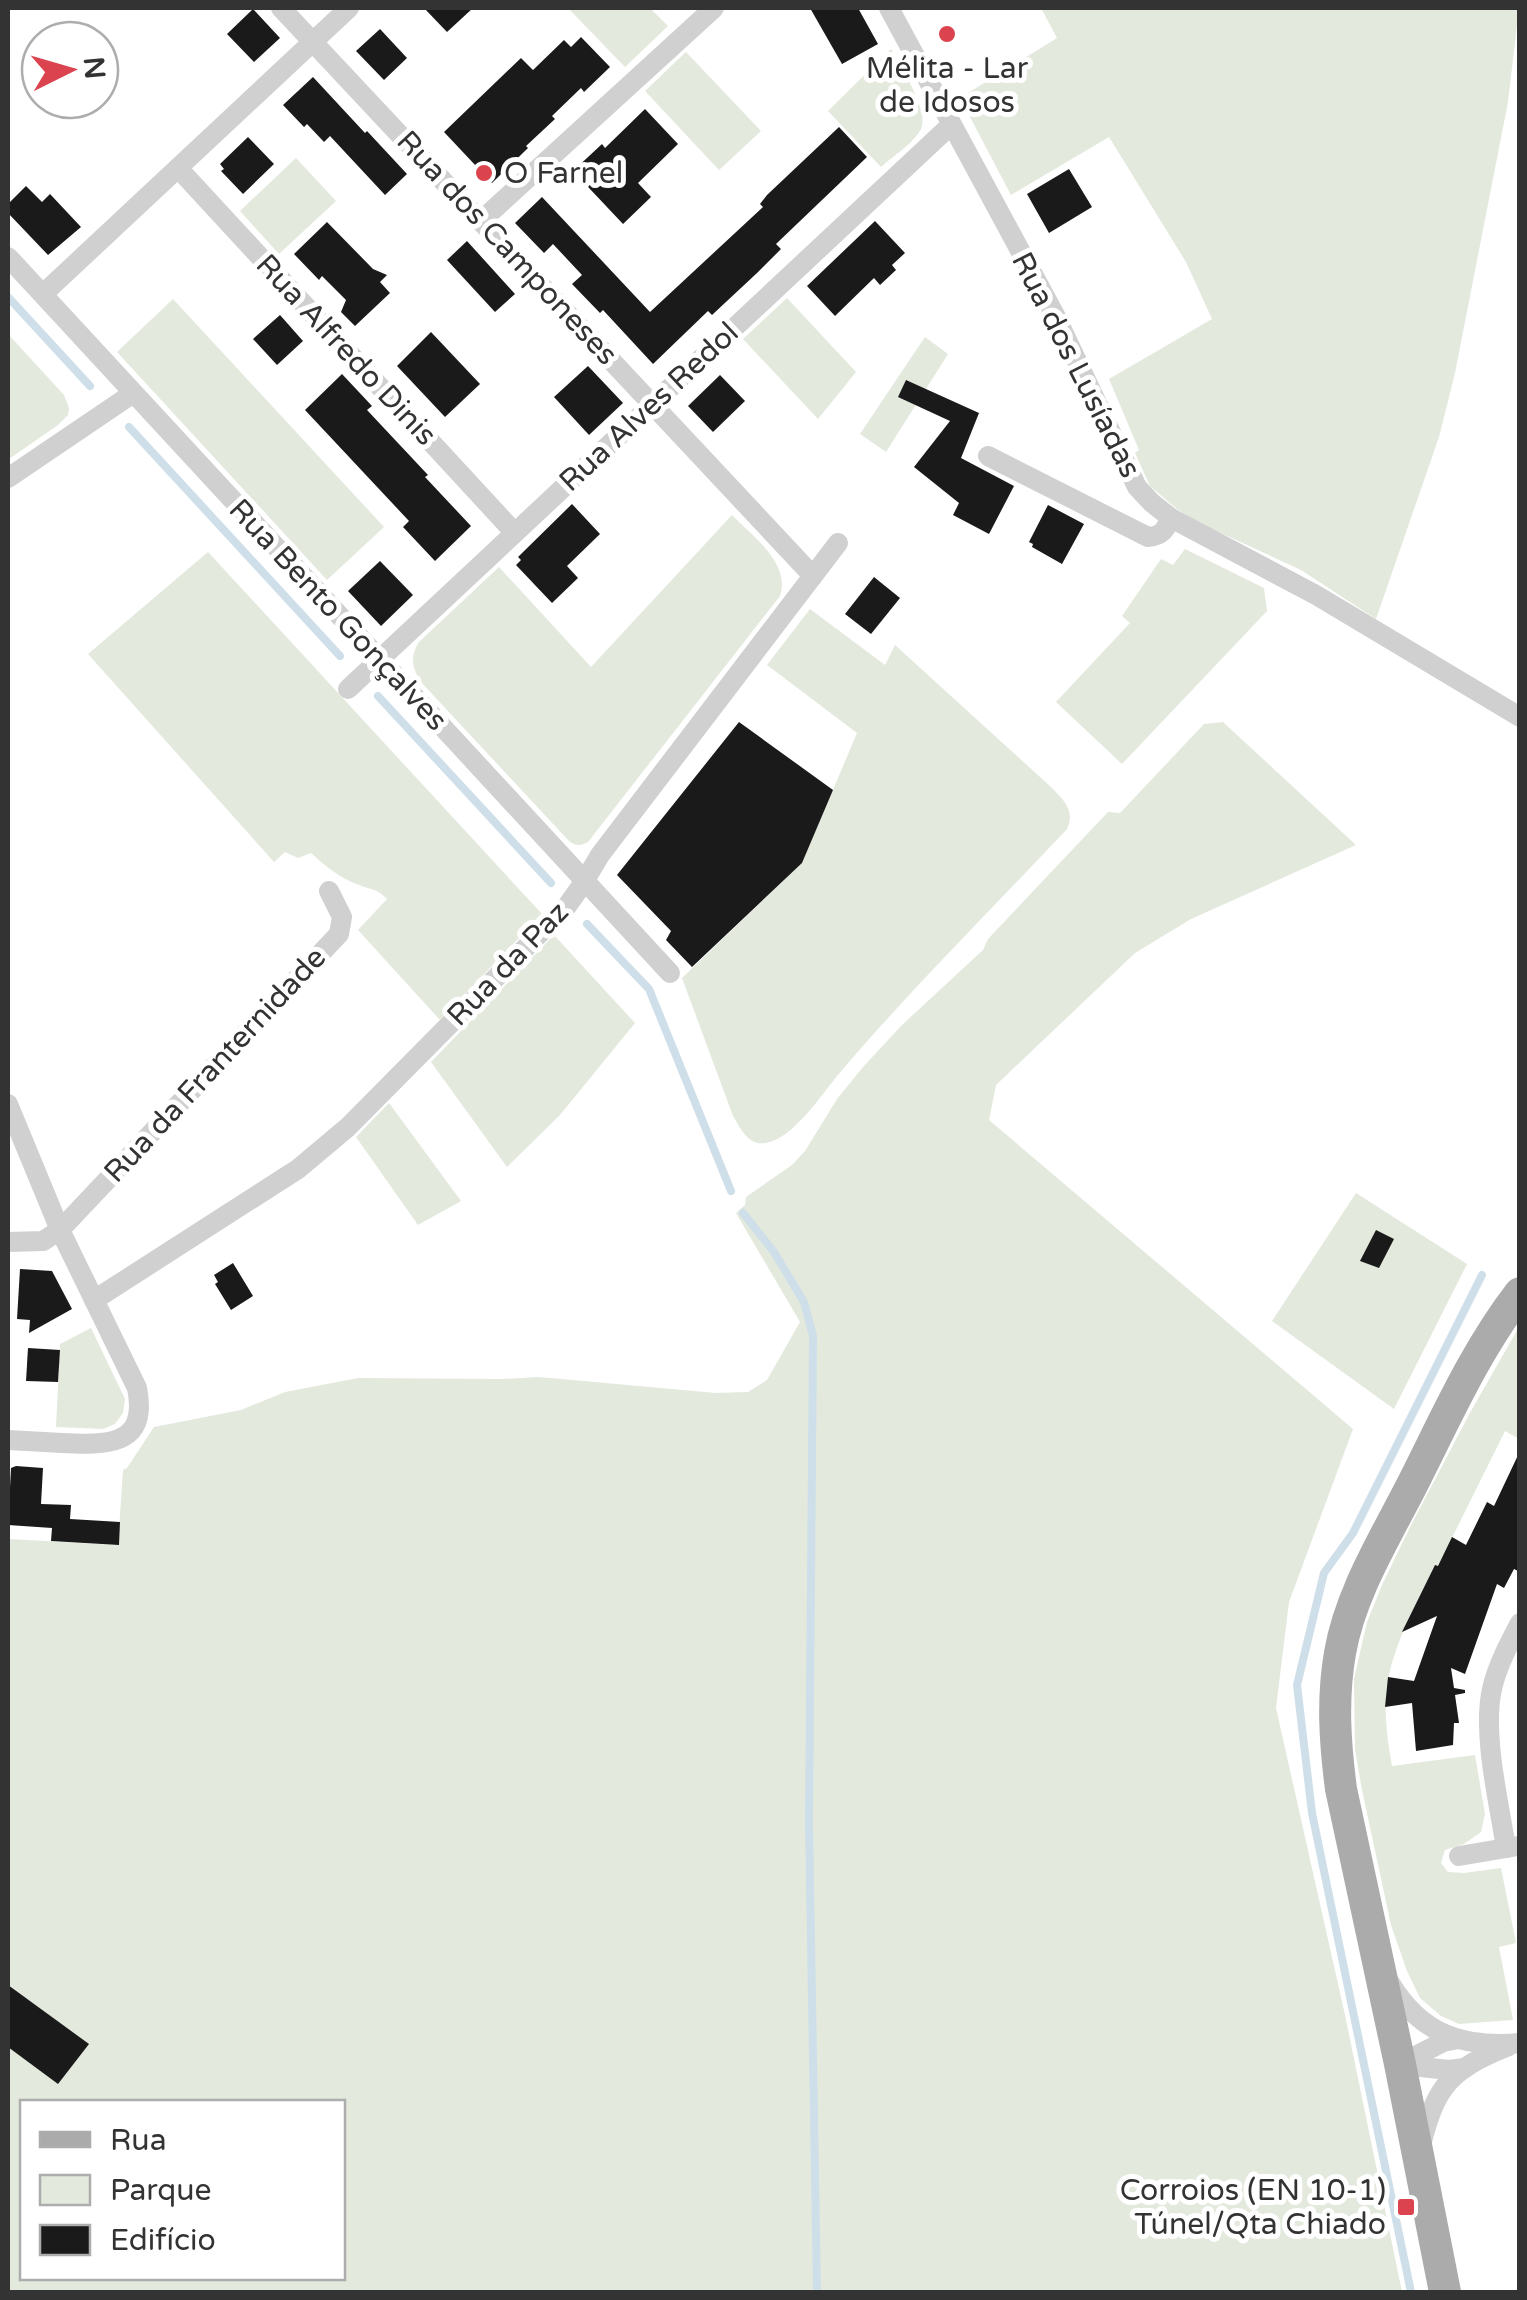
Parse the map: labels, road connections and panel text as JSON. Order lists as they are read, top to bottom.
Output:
{
  "streets": {
    "street": [
      "Rua dos Camponeses",
      "Rua Alfredo Dinis",
      "Rua dos Lusíadas",
      "Rua Alves Redol",
      "Rua Bento Gonçalves",
      "Rua da Paz",
      "Rua da Franternidade"
    ]
  },
  "crossings": [
    ["Rua dos Camponeses", "Rua Alves Redol"],
    ["Rua dos Camponeses", "Rua da Paz"],
    ["Rua Alfredo Dinis", "Rua Alves Redol"],
    ["Rua dos Lusíadas", "Rua Alves Redol"],
    ["Rua Alves Redol", "Rua Bento Gonçalves"],
    ["Rua Bento Gonçalves", "Rua da Paz"]
  ],
  "places": {
    "other": ["Mélita - Lar de Idosos", "O Farnel"],
    "transit": ["Corroios (EN 10-1) Túnel/Qta Chiado"]
  },
  "legend": ["Rua", "Parque", "Edifício"],
  "north": "right"
}
